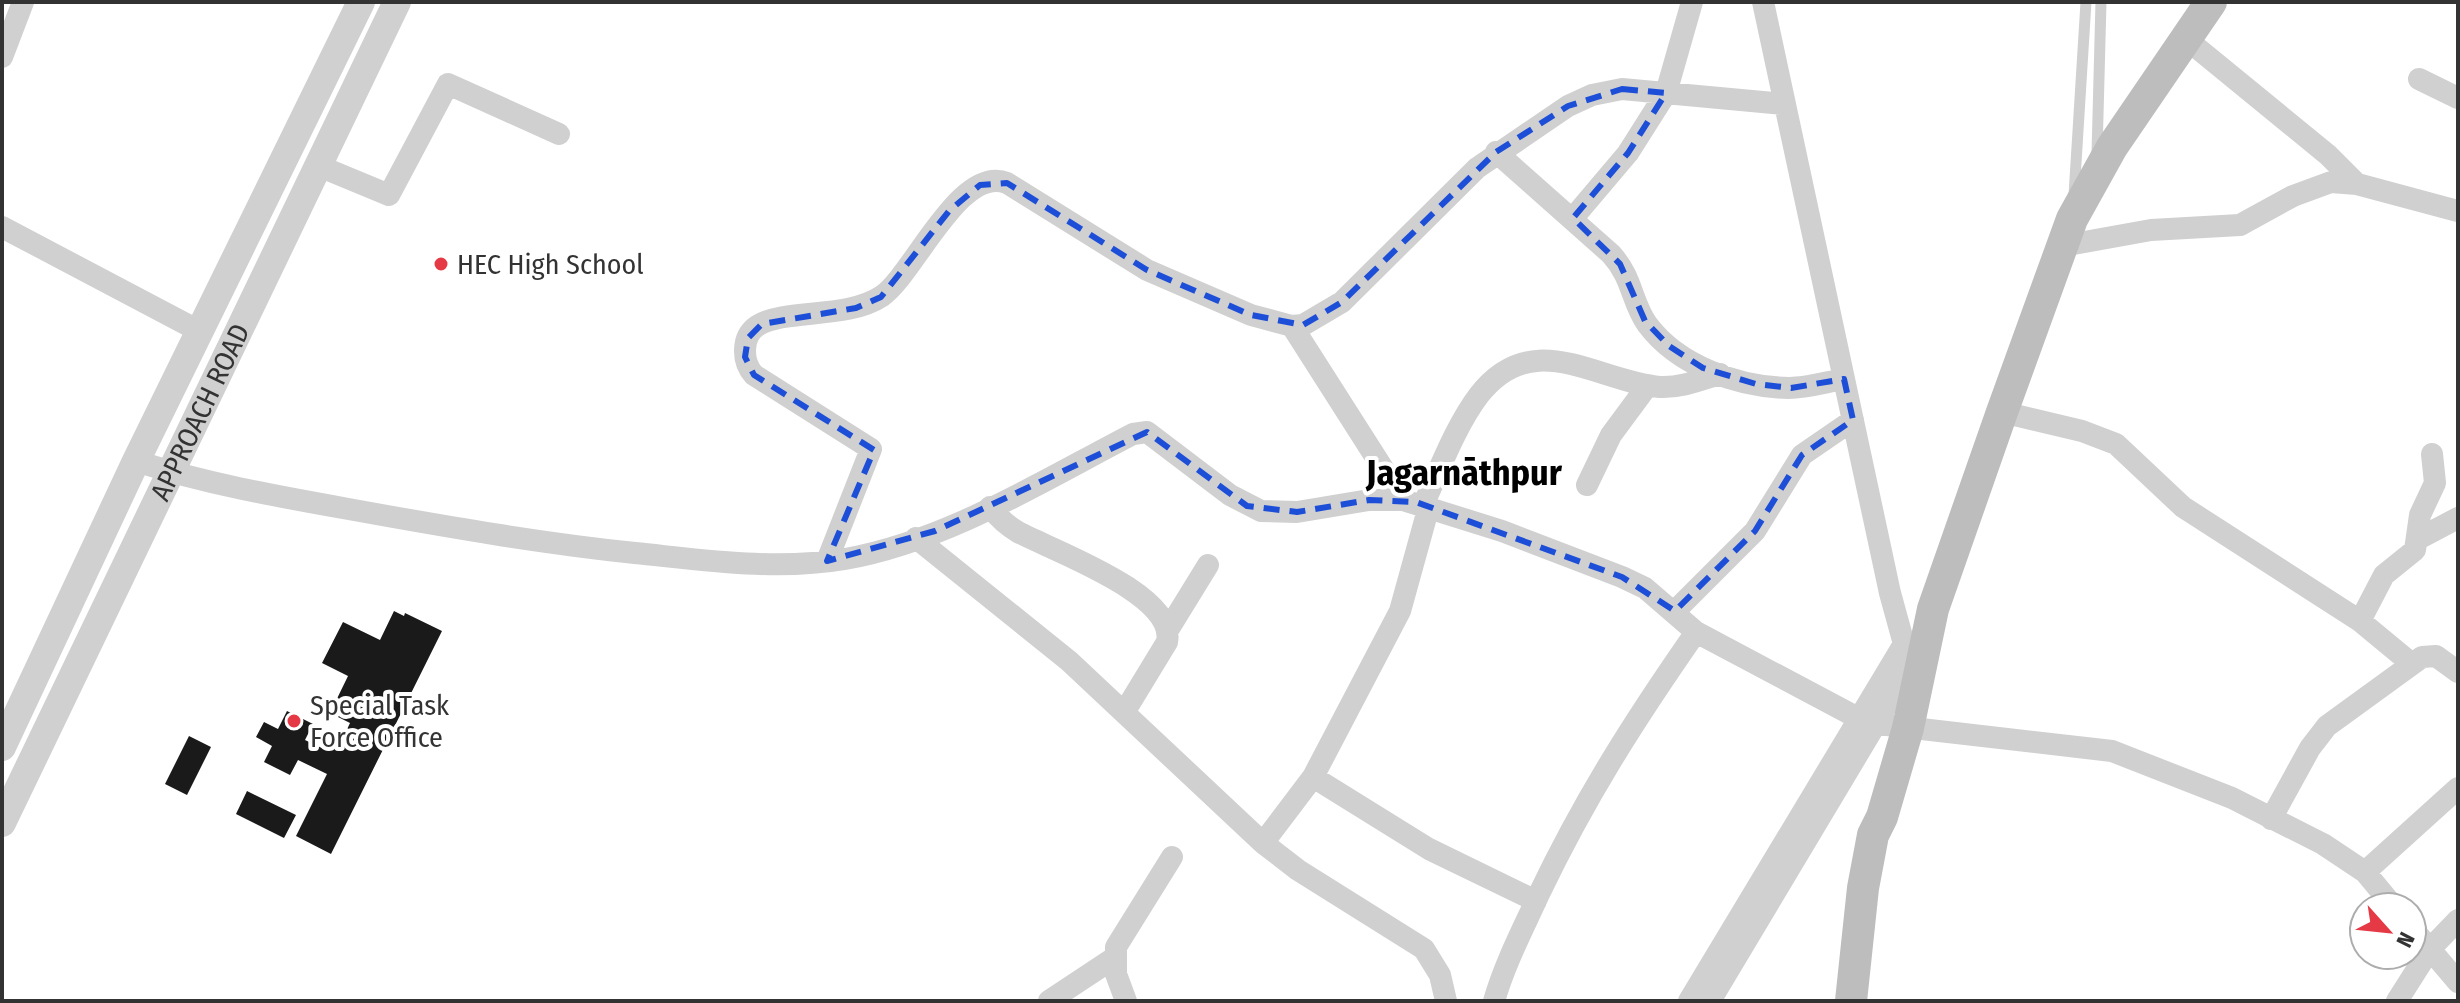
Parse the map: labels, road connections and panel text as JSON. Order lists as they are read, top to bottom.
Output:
{
  "streets": {
    "street": ["APPROACH ROAD"]
  },
  "districts": ["Jagarnāthpur"],
  "places": ["HEC High School", "Special Task Force Office"],
  "north": "bottom right"
}
